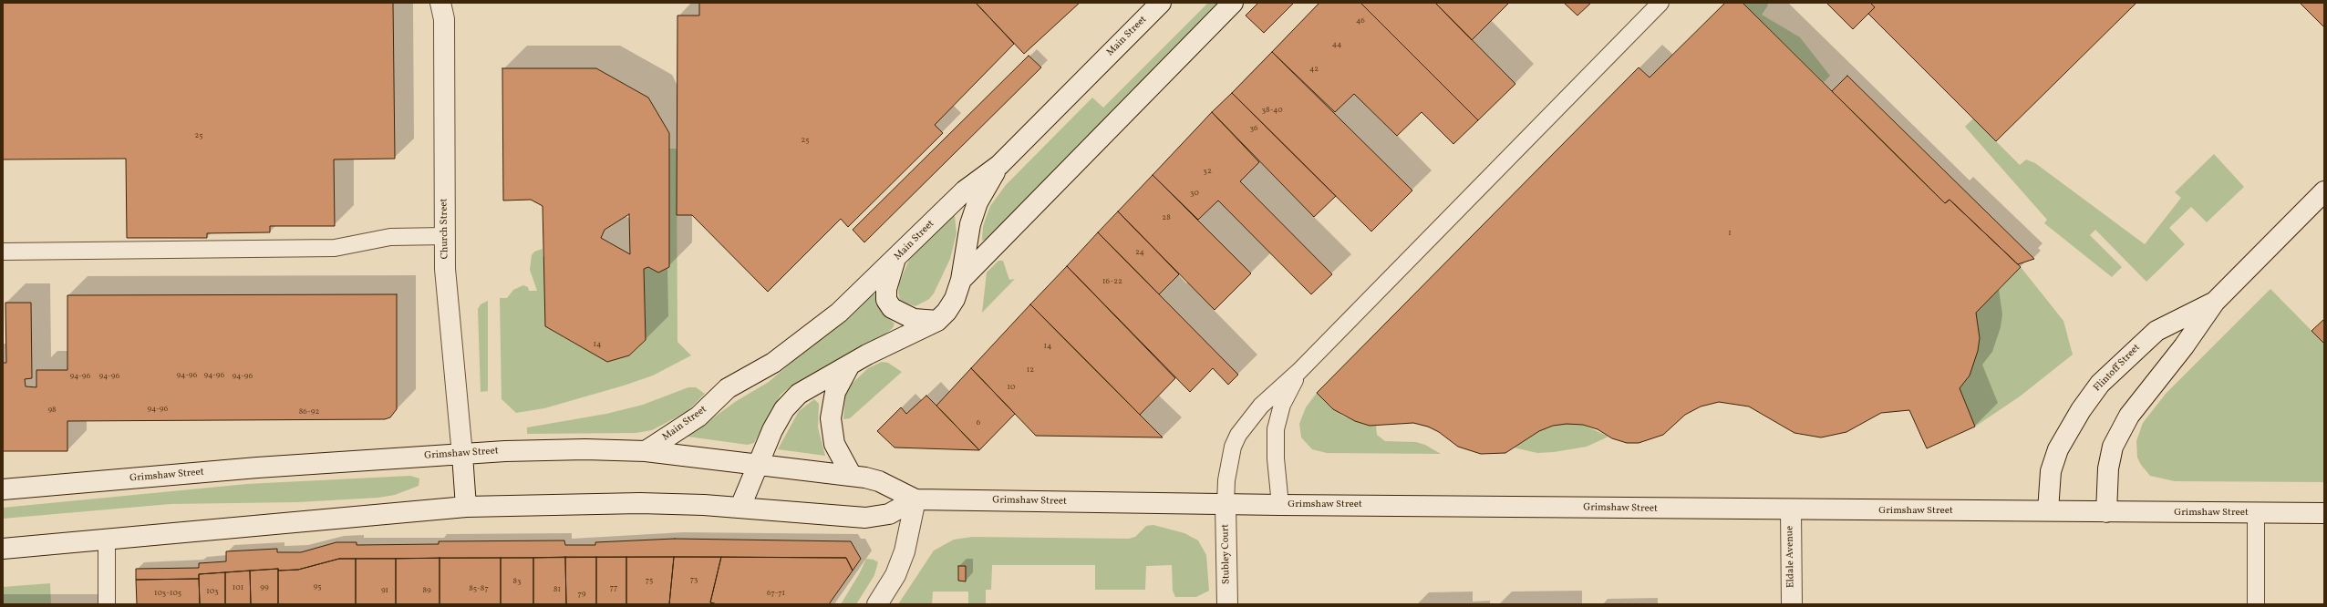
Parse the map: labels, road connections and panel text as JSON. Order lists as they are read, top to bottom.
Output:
{
  "streets": {
    "main road": [
      "Main Street",
      "Church Street",
      "Flintoff Street",
      "Grimshaw Street",
      "Stubley Court",
      "Eldale Avenue"
    ]
  },
  "crossings": [
    ["Main Street", "Grimshaw Street"],
    ["Church Street", "Grimshaw Street"],
    ["Flintoff Street", "Grimshaw Street"],
    ["Grimshaw Street", "Stubley Court"],
    ["Grimshaw Street", "Eldale Avenue"]
  ],
  "house_numbers": [
    "46",
    "44",
    "42",
    "38-40",
    "36",
    "25",
    "25",
    "32",
    "30",
    "28",
    "1",
    "24",
    "16-22",
    "14",
    "14",
    "12",
    "94-96",
    "94-96",
    "94-96",
    "94-96",
    "94-96",
    "10",
    "94-96",
    "98",
    "86-92",
    "6",
    "73",
    "75",
    "83",
    "95",
    "101",
    "99",
    "77",
    "85-87",
    "81",
    "91",
    "89",
    "103",
    "103-105",
    "67-71",
    "79"
  ]
}
